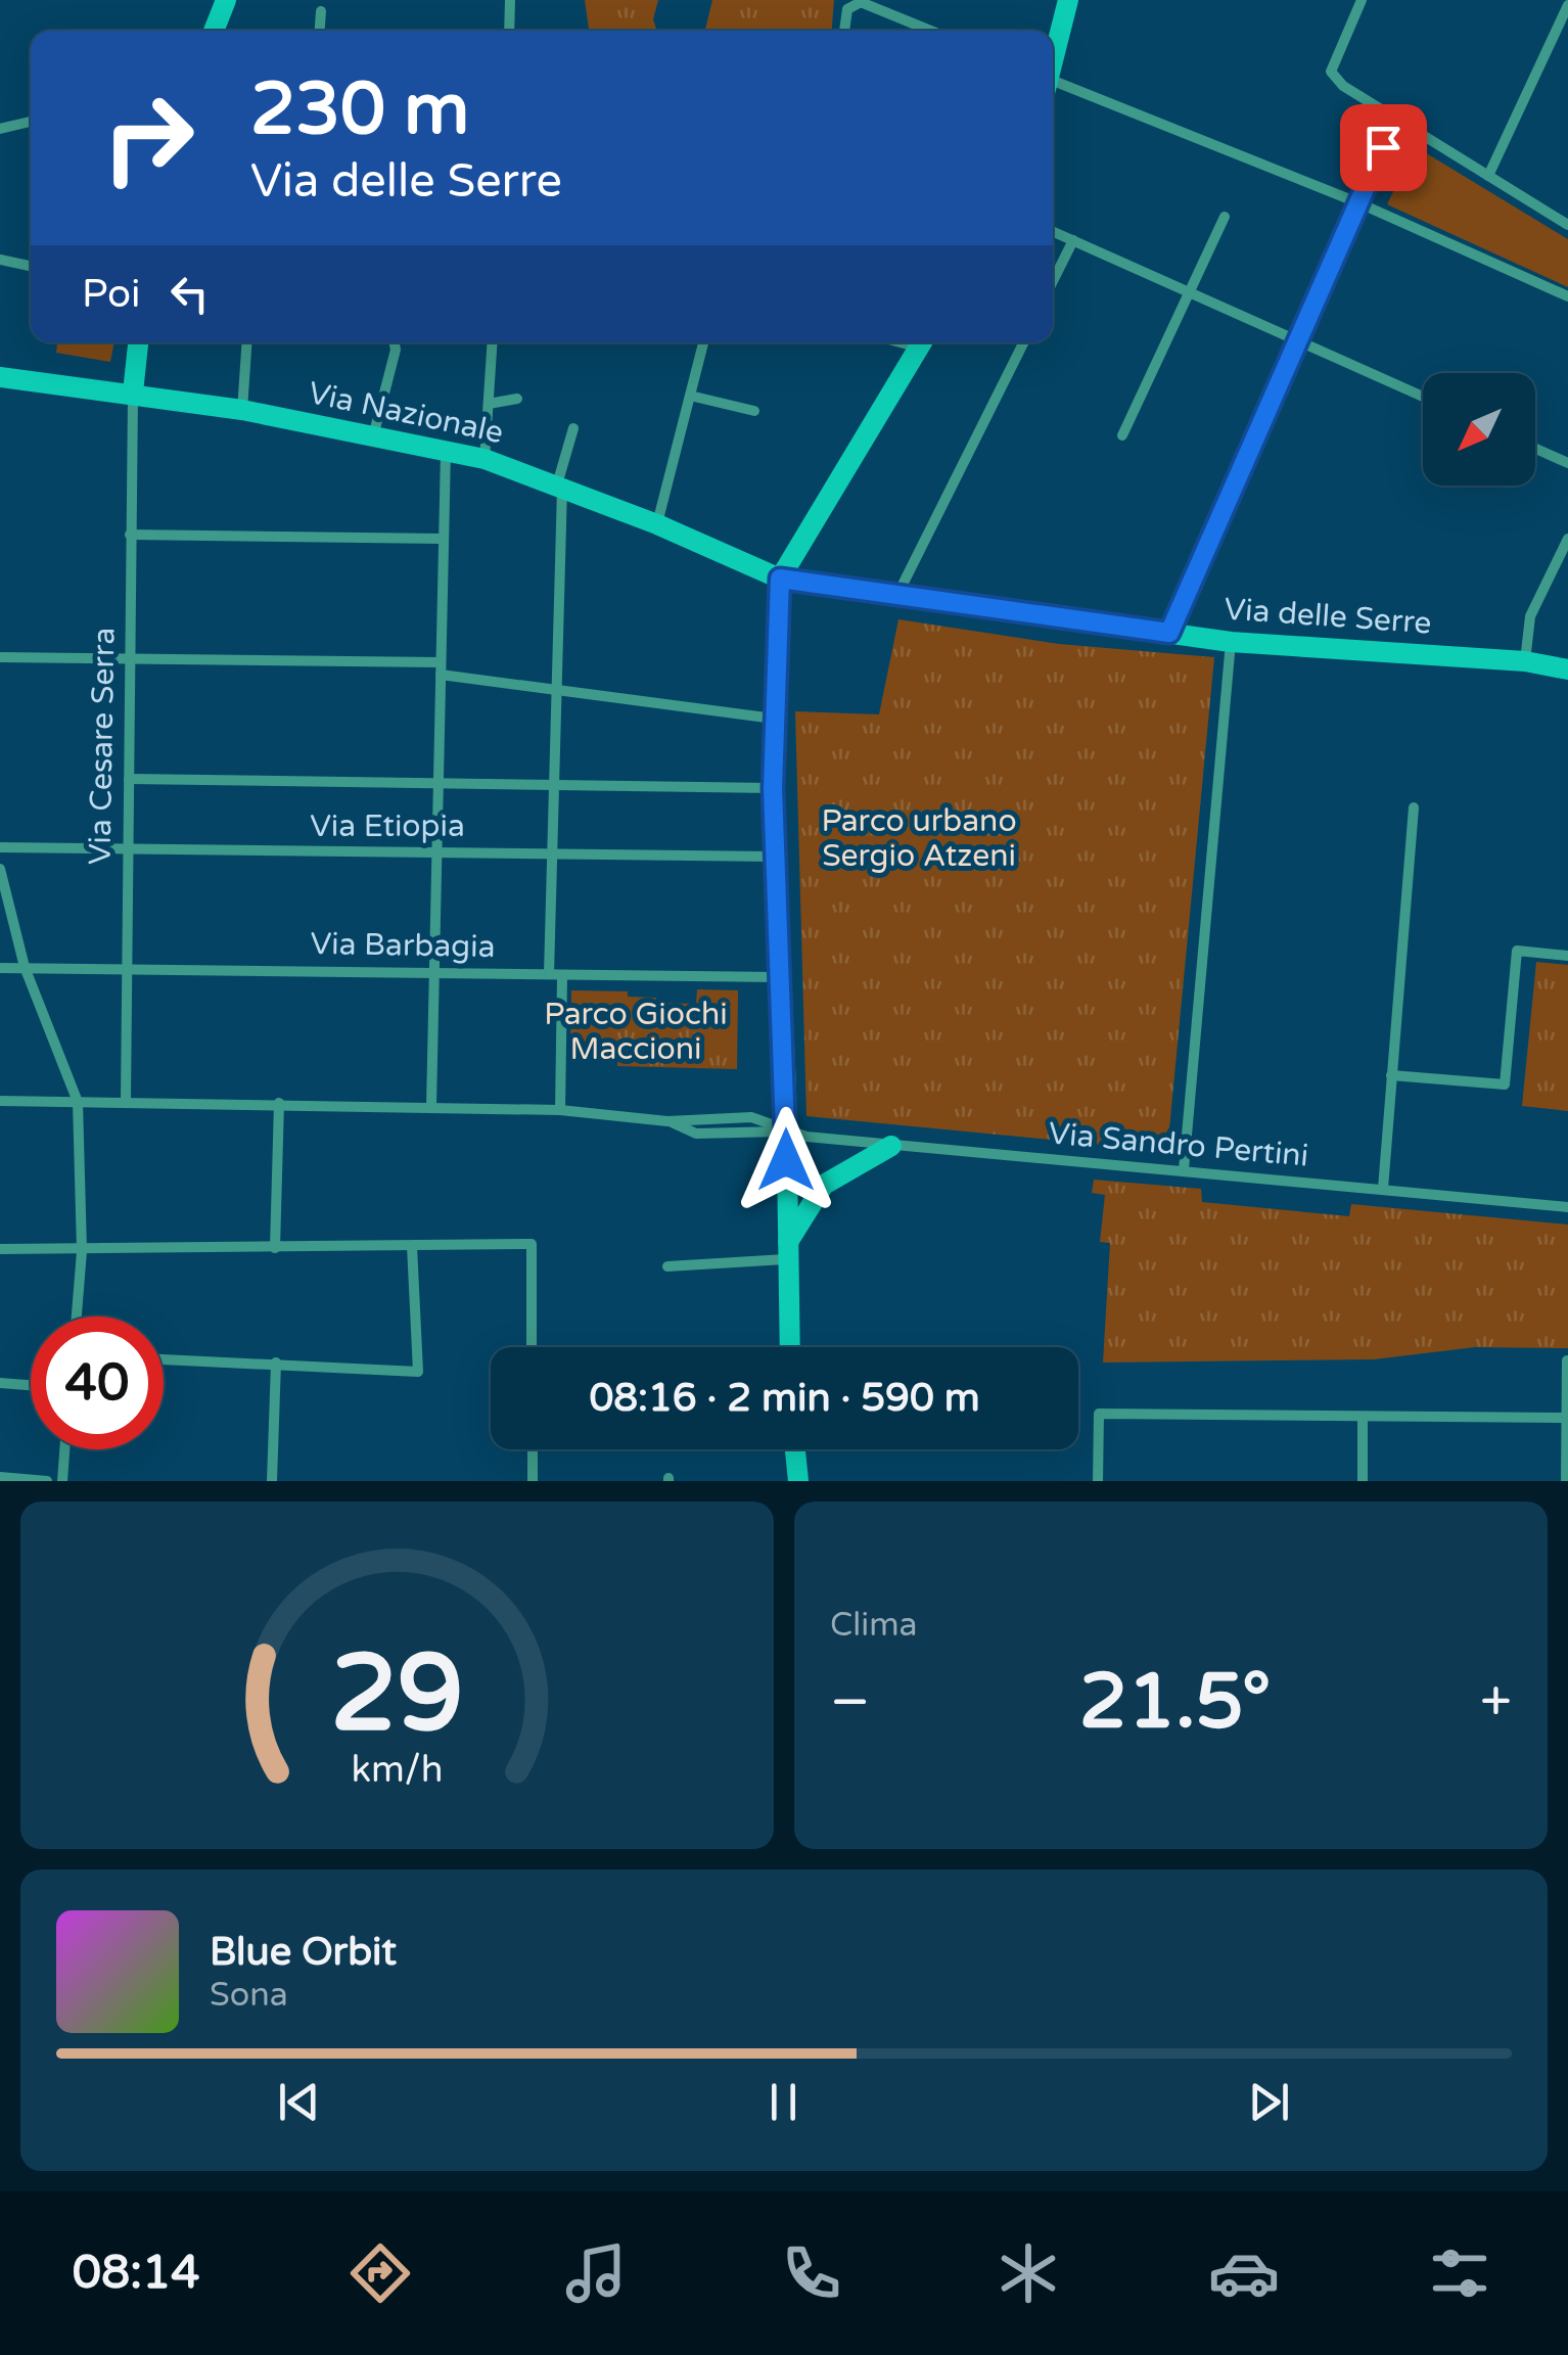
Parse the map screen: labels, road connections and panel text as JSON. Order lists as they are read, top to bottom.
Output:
{
  "streets": {
    "street": [
      "Via Nazionale",
      "Via delle Serre",
      "Via Cesare Serra",
      "Via Etiopia",
      "Via Barbagia",
      "Via Sandro Pertini"
    ]
  },
  "crossings": [
    ["Via Nazionale", "Via delle Serre"],
    ["Via Nazionale", "Via Cesare Serra"],
    ["Via Cesare Serra", "Via Etiopia"],
    ["Via Cesare Serra", "Via Barbagia"],
    ["Via Cesare Serra", "Via Sandro Pertini"]
  ],
  "parks": ["Parco urbano Sergio Atzeni", "Parco Giochi Maccioni"],
  "north": "bottom left",
  "page": {
    "turn": ["230 m", "Via delle Serre"],
    "then": "Poi",
    "limit": "40",
    "trip": "08:16 · 2 min · 590 m",
    "tile": "Clima",
    "heat": ["−", "21.5°", "+"],
    "song": ["Blue Orbit", "Sona"],
    "tabs": "08:14",
    "gauge": ["29", "km/h"]
  }
}
